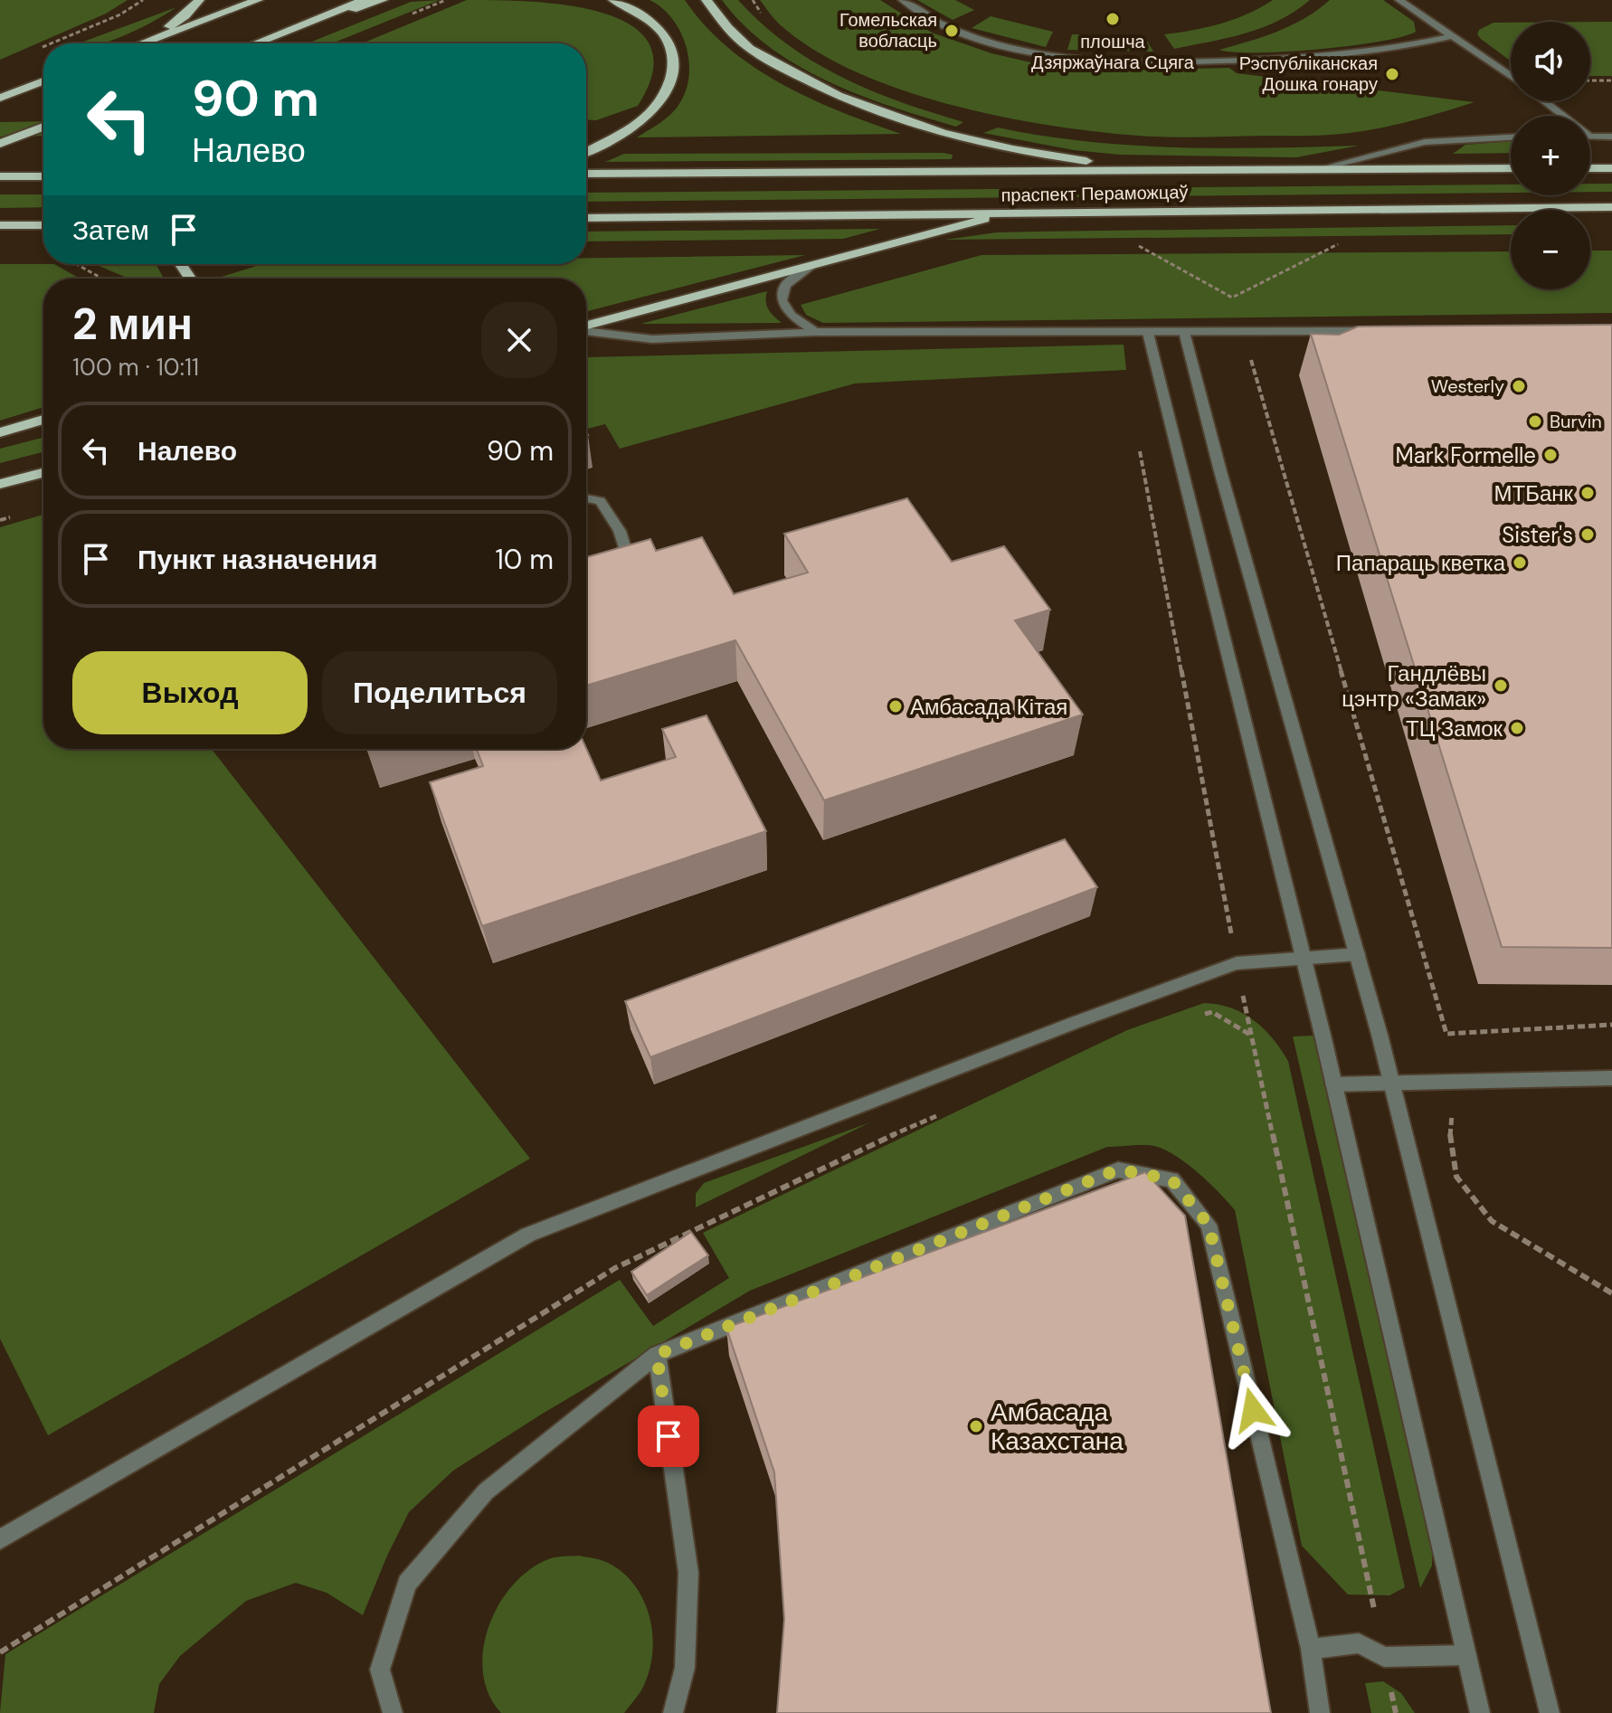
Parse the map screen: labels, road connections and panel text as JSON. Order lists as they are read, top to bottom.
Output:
{
  "streets": {
    "main road": ["праспект Пераможцаў"]
  },
  "places": [
    "плошча Дзяржаўнага Сцяга",
    "Гомельская вобласць",
    "Рэспубліканская Дошка гонару",
    "Westerly",
    "Burvin",
    "Mark Formelle",
    "МТБанк",
    "Sister's",
    "Папараць кветка",
    "Гандлёвы цэнтр «Замак»",
    "Амбасада Кітая",
    "ТЦ Замок",
    "Амбасада Казахстана"
  ],
  "page": {
    "map_buttons": ["+", "−"],
    "turn": ["90 m", "Налево"],
    "then": "Затем",
    "heading": ["2 мин", "100 m · 10:11"],
    "list": [
      {
        "name": "Налево",
        "value": "90 m"
      },
      {
        "name": "Пункт назначения",
        "value": "10 m"
      }
    ],
    "buttons": ["Выход", "Поделиться"]
  }
}
